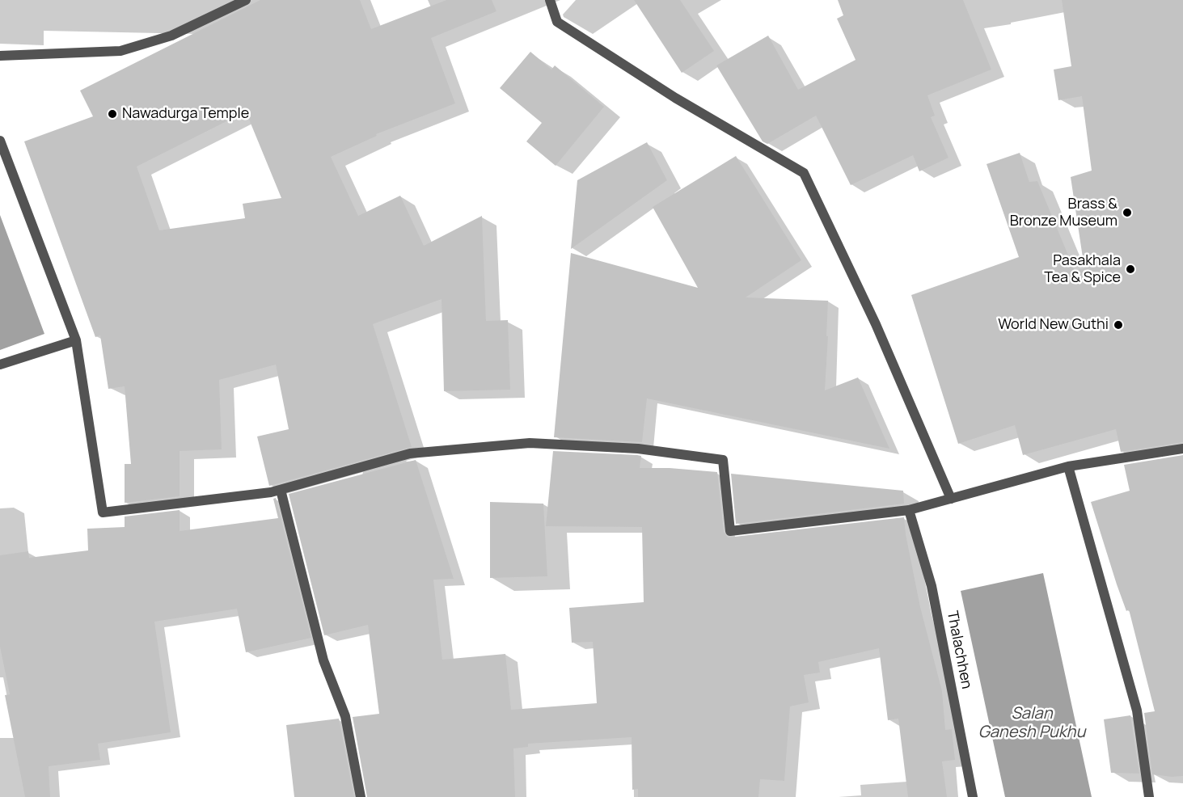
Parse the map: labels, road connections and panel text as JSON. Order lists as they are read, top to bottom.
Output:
{
  "streets": {
    "street": ["Thalachhen"]
  },
  "water": ["Salan Ganesh Pukhu"],
  "places": [
    "Nawadurga Temple",
    "Brass & Bronze Museum",
    "Pasakhala Tea & Spice",
    "World New Guthi"
  ]
}
